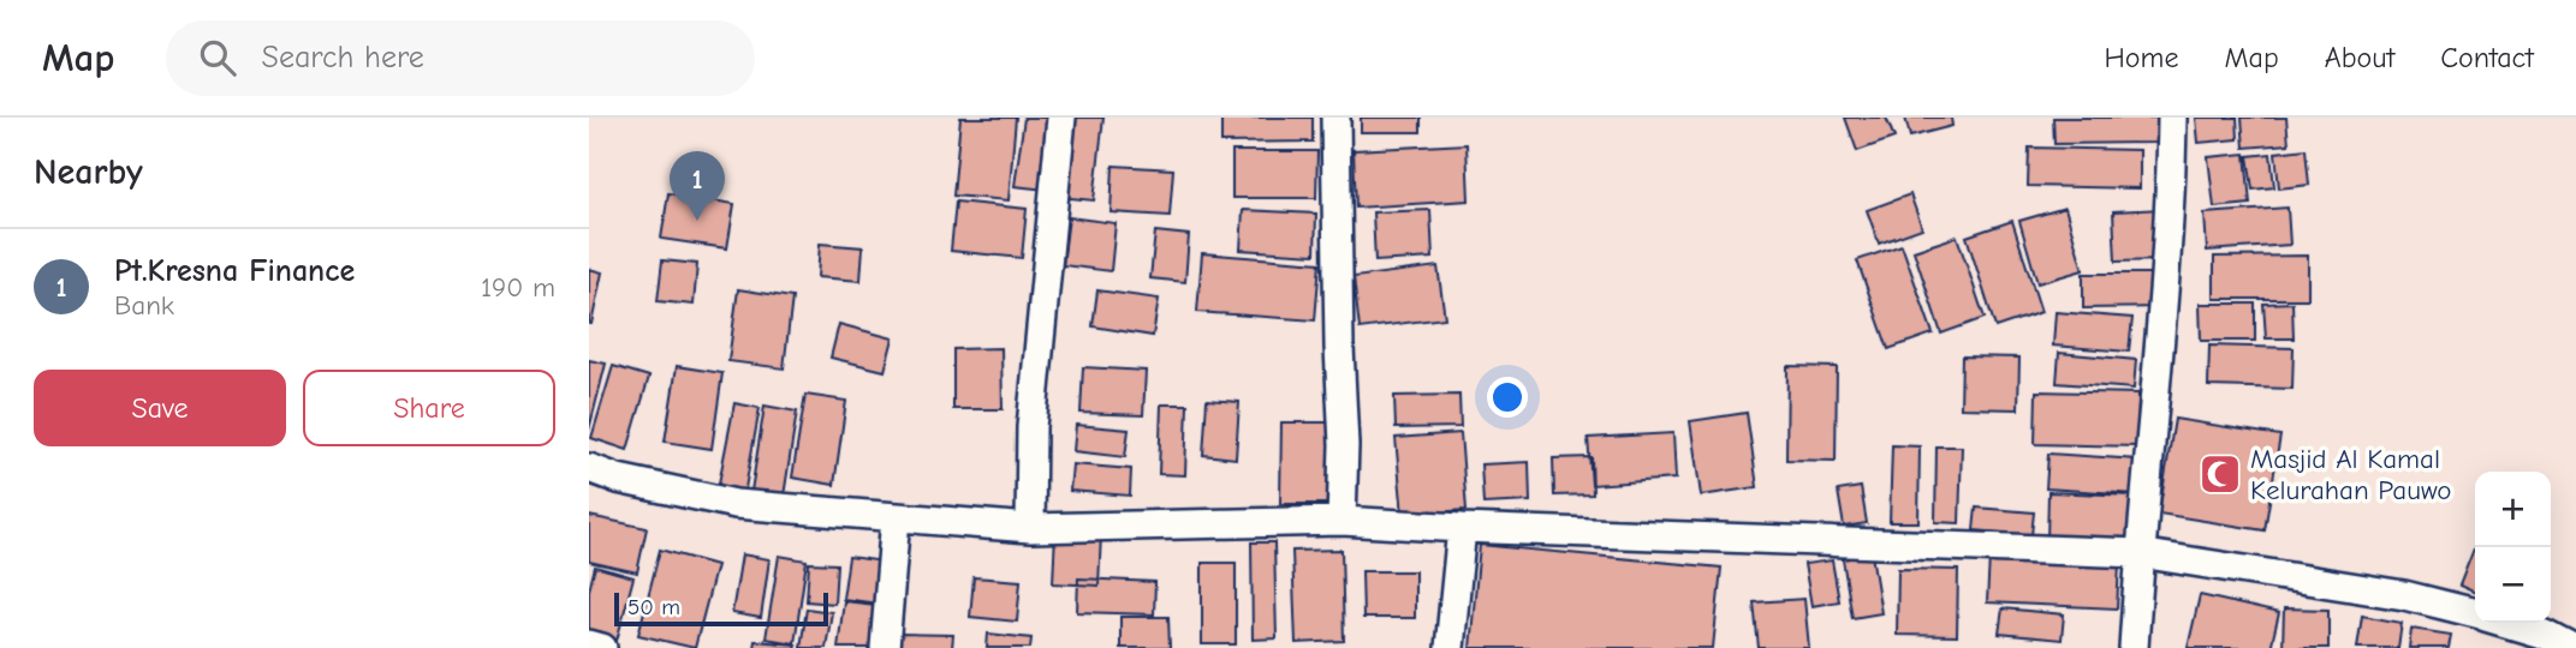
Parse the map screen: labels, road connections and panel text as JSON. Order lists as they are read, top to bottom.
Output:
{
  "places": {
    "mosque": ["Masjid Al Kamal Kelurahan Pauwo"]
  },
  "scale_bar": "50 m",
  "page": {
    "header": "Map",
    "search": "Search here",
    "nav": [
      "Home",
      "Map",
      "About",
      "Contact"
    ],
    "heading": "Nearby",
    "pins": "1",
    "list": [
      {
        "mark": "1",
        "name": "Pt.Kresna Finance",
        "note": "Bank",
        "value": "190 m"
      }
    ],
    "buttons": ["Save", "Share"],
    "map_buttons": ["+", "−"],
    "scale": "50 m"
  }
}
